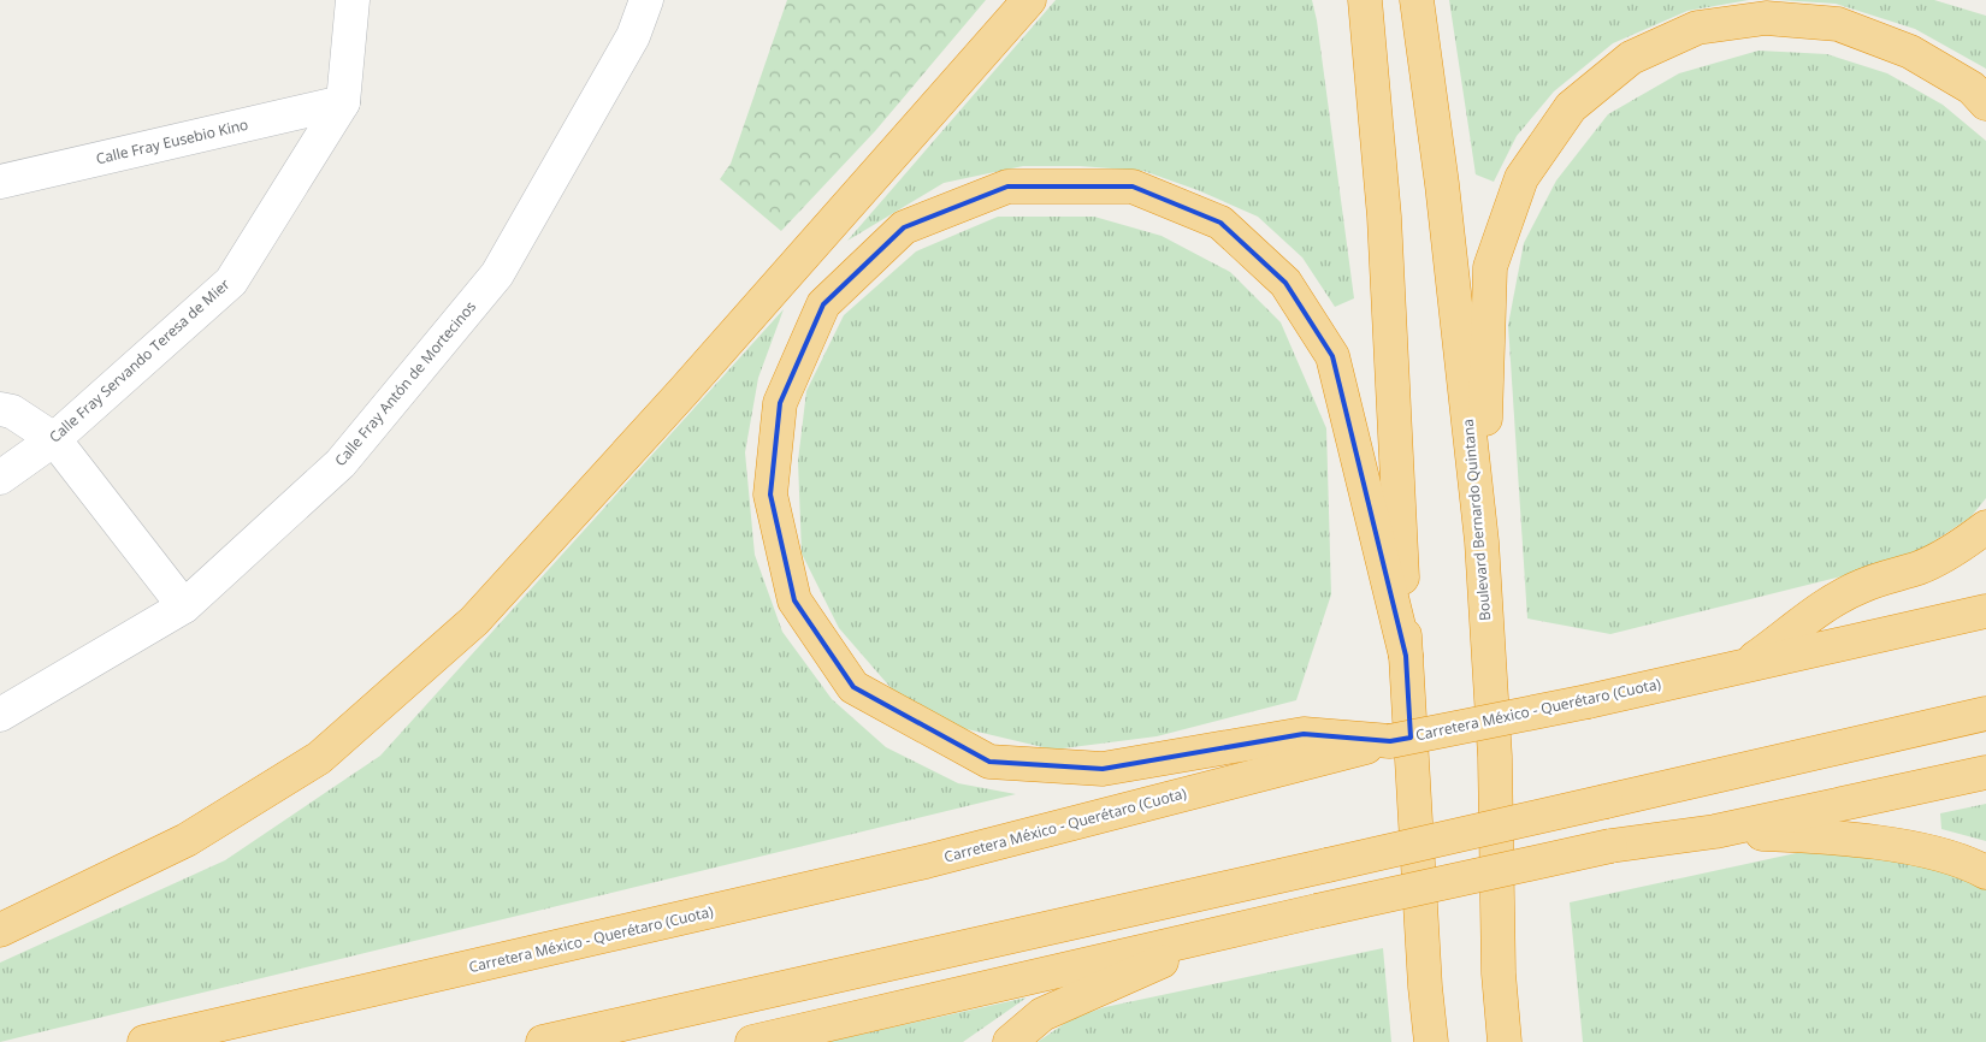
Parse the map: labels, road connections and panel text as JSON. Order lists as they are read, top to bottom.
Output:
{
  "streets": {
    "highway": ["Boulevard Bernardo Quintana", "Carretera México - Querétaro (Cuota)"],
    "street": ["Calle Fray Eusebio Kino", "Calle Fray Servando Teresa de Mier", "Calle Fray Antón de Mortecinos"]
  },
  "crossings": [
    ["Calle Fray Eusebio Kino", "Calle Fray Servando Teresa de Mier"]
  ]
}
